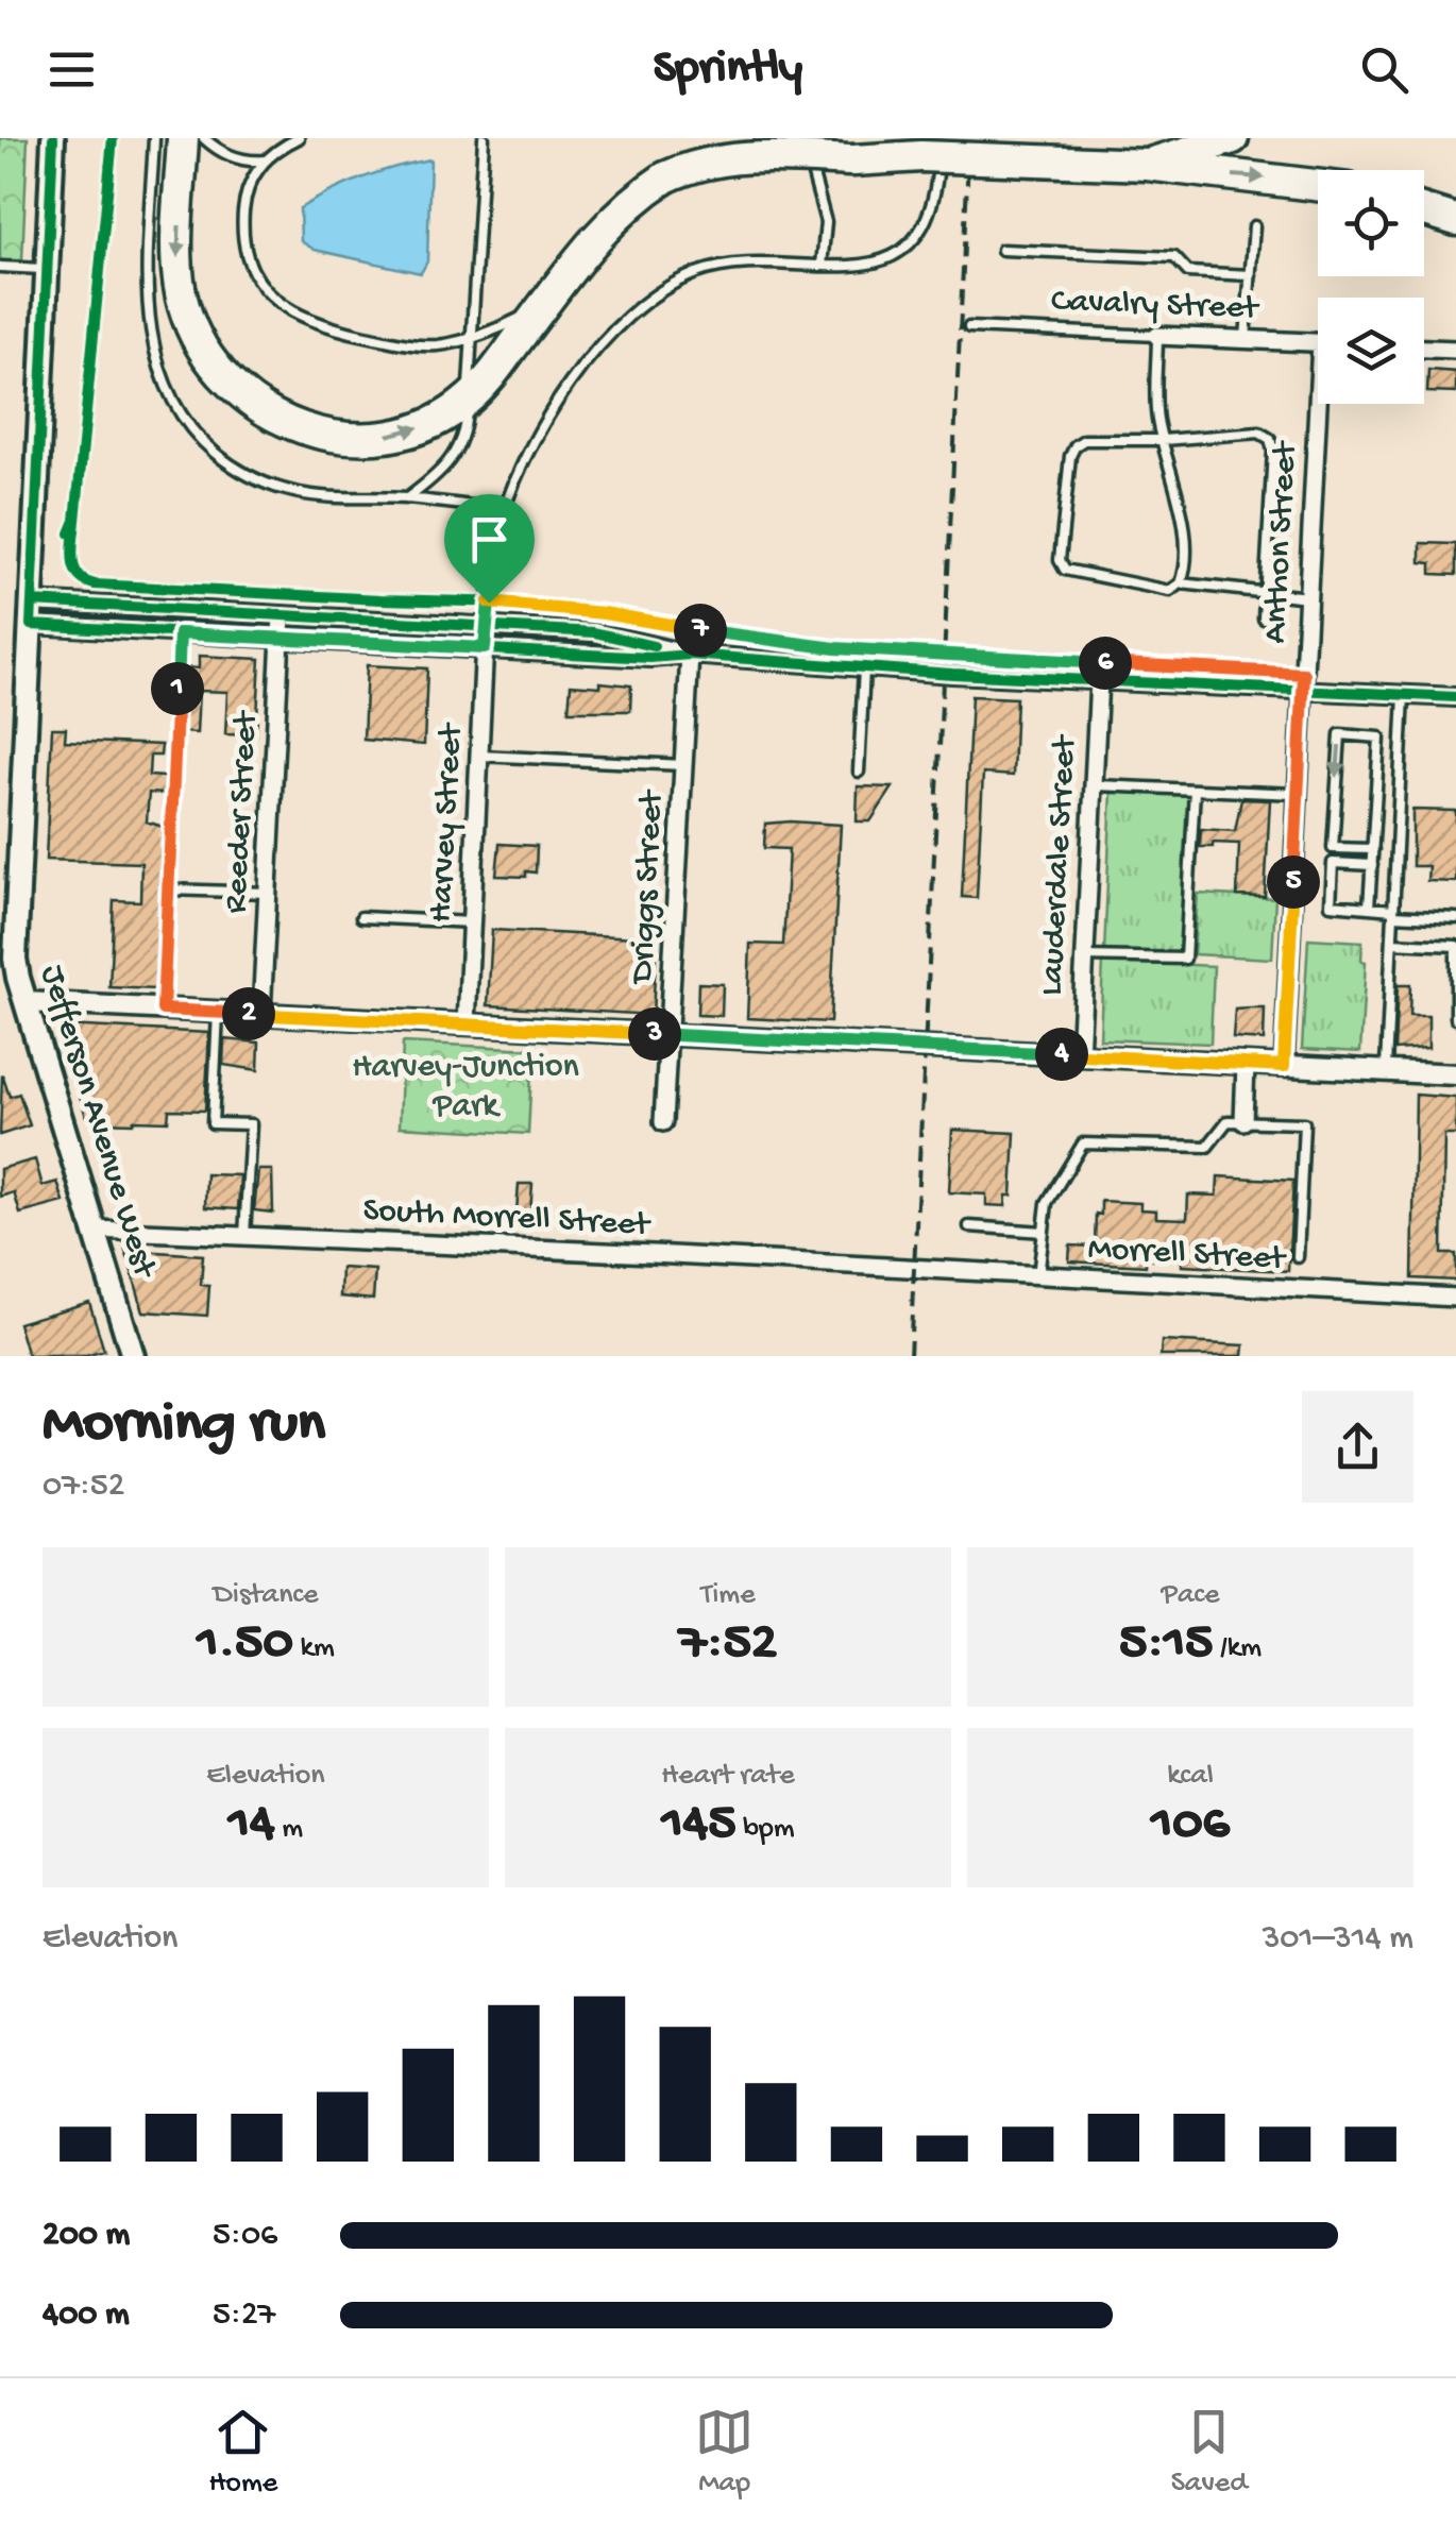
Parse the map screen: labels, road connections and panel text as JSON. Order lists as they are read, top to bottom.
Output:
{
  "streets": {
    "main road": ["Jefferson Avenue West"],
    "street": [
      "Cavalry Street",
      "Anthon Street",
      "Reeder Street",
      "Harvey Street",
      "Lauderdale Street",
      "Driggs Street",
      "South Morrell Street",
      "Morrell Street"
    ]
  },
  "crossings": [
    ["Jefferson Avenue West", "South Morrell Street"],
    ["South Morrell Street", "Morrell Street"]
  ],
  "parks": ["Harvey-Junction Park"],
  "page": {
    "header": "Sprintly",
    "pins": [
      "7",
      "6",
      "1",
      "5",
      "2",
      "3",
      "4"
    ],
    "heading": ["Morning run", "07:52"],
    "stats": [
      ["Distance", "1.50 km"],
      ["Time", "7:52"],
      ["Pace", "5:15 /km"],
      ["Elevation", "14 m"],
      ["Heart rate", "145 bpm"],
      ["kcal", "106"]
    ],
    "chart": ["Elevation", "301–314 m"],
    "list": [
      {
        "name": "200 m",
        "note": "5:06"
      },
      {
        "name": "400 m",
        "note": "5:27"
      }
    ],
    "tabs": ["Home", "Map", "Saved"]
  }
}
